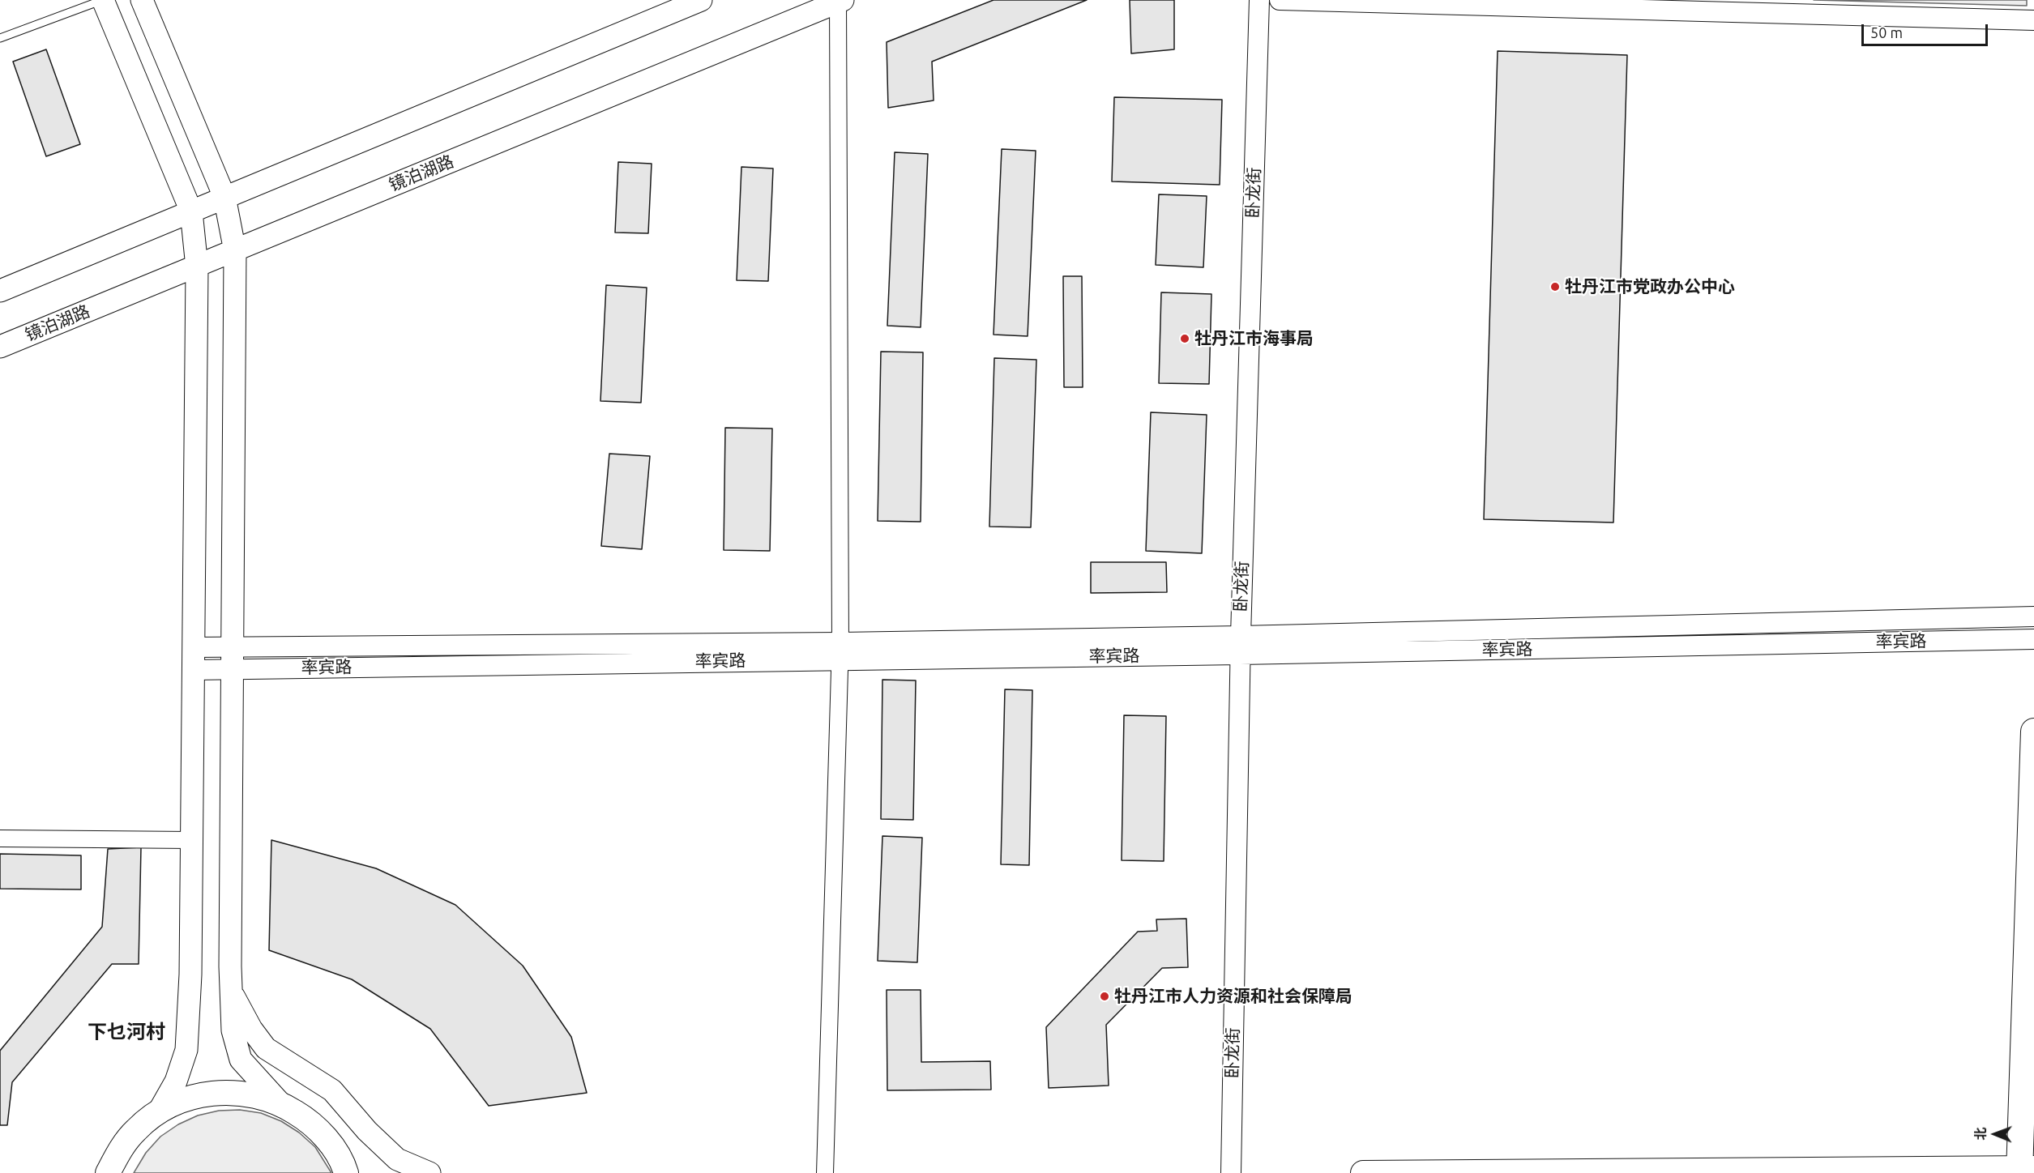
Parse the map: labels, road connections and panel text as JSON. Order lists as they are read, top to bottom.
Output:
{
  "streets": {
    "main road": ["镜泊湖路"],
    "street": ["卧龙街", "率宾路"]
  },
  "crossings": [
    ["卧龙街", "率宾路"]
  ],
  "districts": ["下乜河村"],
  "places": ["牡丹江市党政办公中心", "牡丹江市海事局", "牡丹江市人力资源和社会保障局"],
  "scale_bar": "50 m",
  "north": "left"
}
